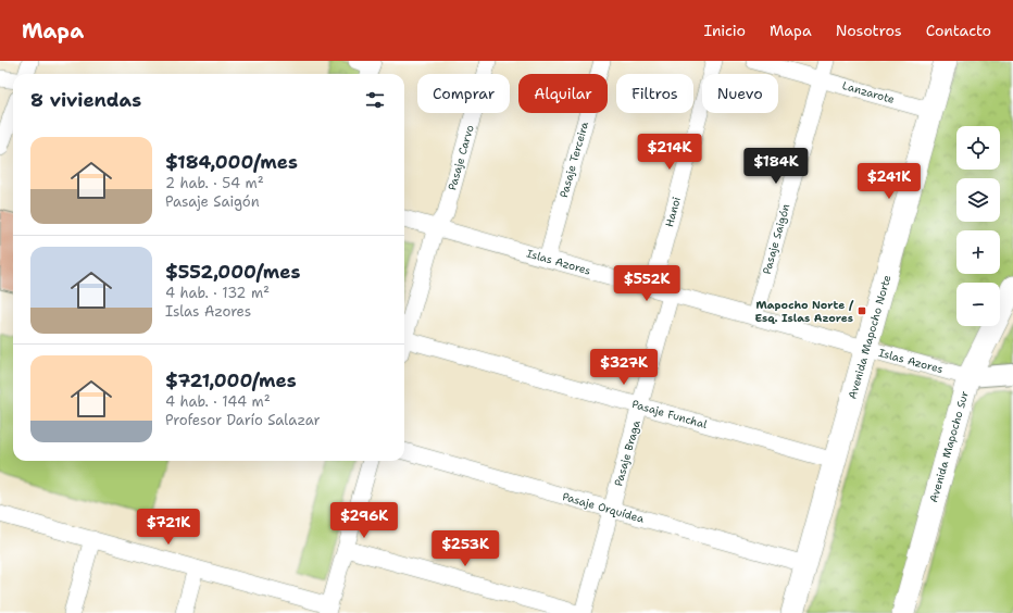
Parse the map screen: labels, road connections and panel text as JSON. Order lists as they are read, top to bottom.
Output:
{
  "streets": {
    "main road": ["Avenida Mapocho Norte", "Avenida Mapocho Sur"],
    "street": [
      "Lanzarote",
      "Pasaje Carvo",
      "Pasaje Terceira",
      "Hanoi",
      "Pasaje Saigón",
      "Islas Azores",
      "Pasaje Funchal",
      "Pasaje Braga",
      "Pasaje Orquídea"
    ]
  },
  "crossings": [
    ["Lanzarote", "Pasaje Saigón"],
    ["Lanzarote", "Avenida Mapocho Norte"],
    ["Pasaje Carvo", "Islas Azores"],
    ["Pasaje Terceira", "Islas Azores"],
    ["Hanoi", "Islas Azores"],
    ["Pasaje Saigón", "Islas Azores"],
    ["Islas Azores", "Avenida Mapocho Norte"],
    ["Islas Azores", "Avenida Mapocho Sur"],
    ["Islas Azores", "Pasaje Braga"],
    ["Avenida Mapocho Norte", "Pasaje Funchal"],
    ["Avenida Mapocho Norte", "Pasaje Orquídea"],
    ["Pasaje Funchal", "Pasaje Braga"],
    ["Pasaje Braga", "Pasaje Orquídea"]
  ],
  "places": {
    "transit": ["Mapocho Norte / Esq. Islas Azores"]
  },
  "page": {
    "header": "Mapa",
    "nav": [
      "Inicio",
      "Mapa",
      "Nosotros",
      "Contacto"
    ],
    "chip": [
      "Comprar",
      "Alquilar",
      "Filtros",
      "Nuevo"
    ],
    "heading": "8 viviendas",
    "map_buttons": ["+", "−"],
    "list": [
      {
        "name": "$184,000/mes",
        "note": "2 hab. · 54 m² · Pasaje Saigón"
      },
      {
        "name": "$552,000/mes",
        "note": "4 hab. · 132 m² · Islas Azores"
      },
      {
        "name": "$721,000/mes",
        "note": "4 hab. · 144 m² · Profesor Darío Salazar"
      }
    ],
    "price": [
      "$214K",
      "$184K",
      "$241K",
      "$552K",
      "$327K",
      "$296K",
      "$721K",
      "$253K"
    ]
  }
}
